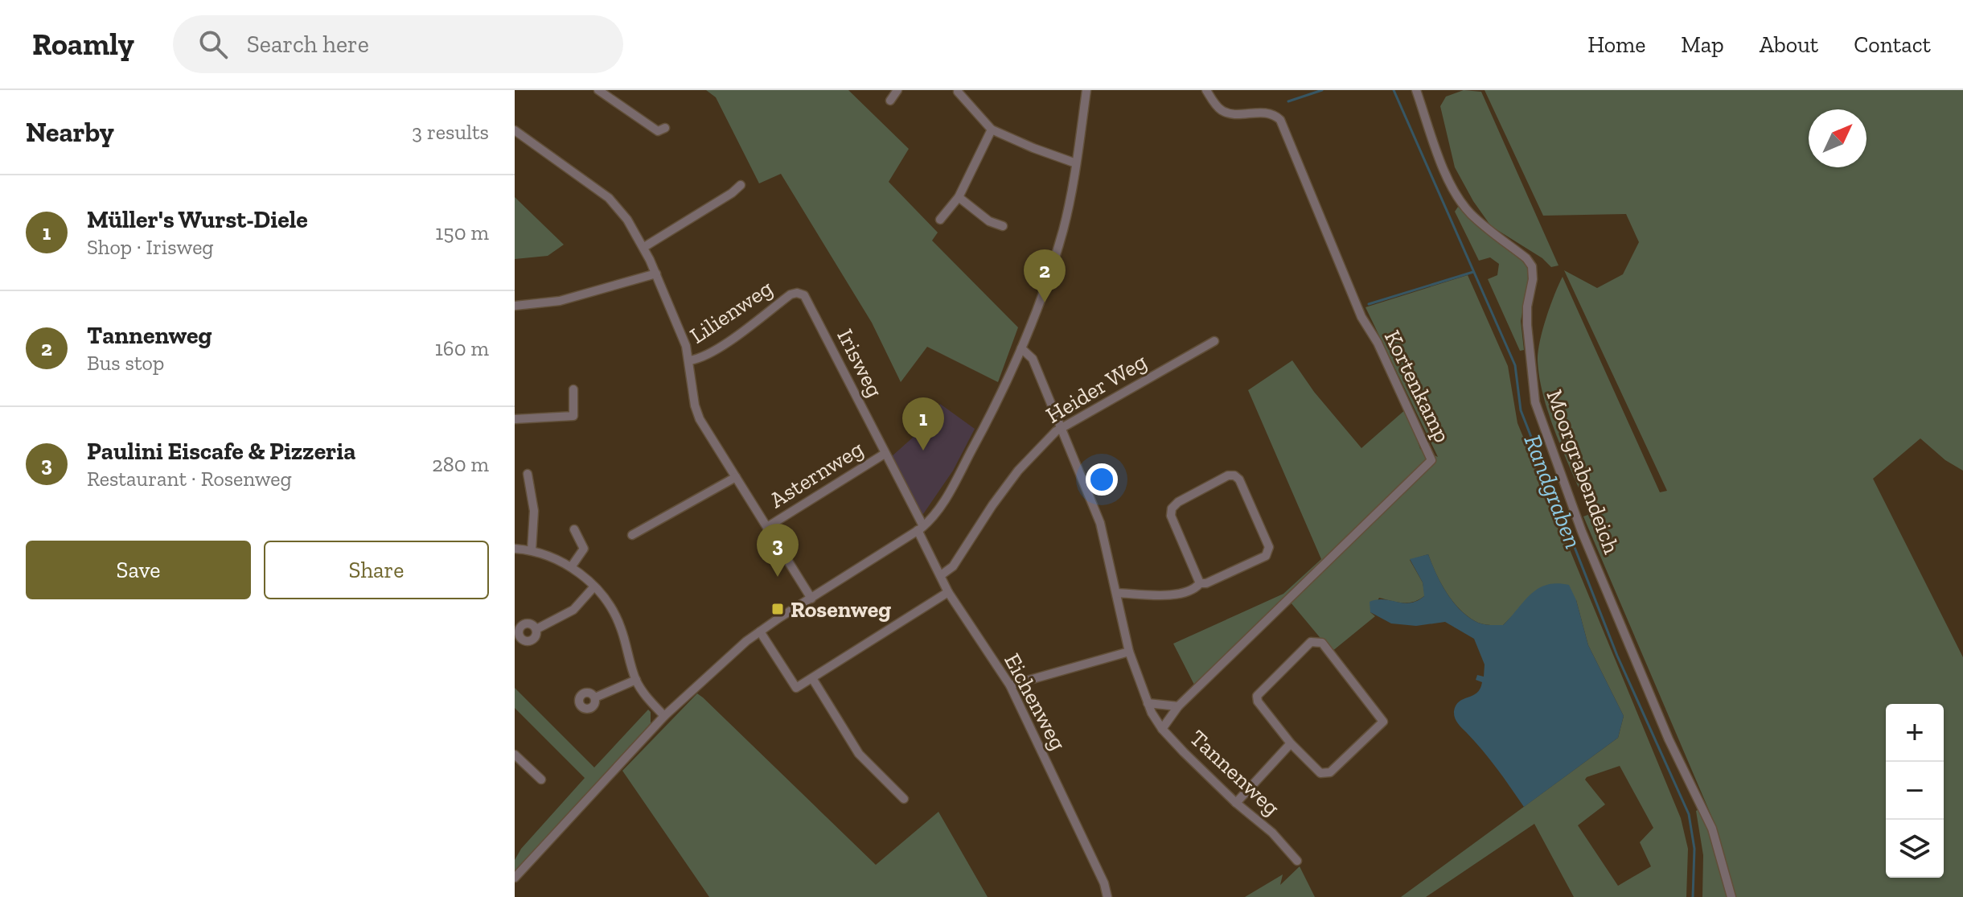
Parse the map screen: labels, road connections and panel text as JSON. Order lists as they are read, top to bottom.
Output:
{
  "streets": {
    "street": [
      "Lilienweg",
      "Irisweg",
      "Kortenkamp",
      "Heider Weg",
      "Moorgrabendeich",
      "Asternweg",
      "Eichenweg",
      "Tannenweg"
    ]
  },
  "crossings": [
    ["Lilienweg", "Irisweg"],
    ["Irisweg", "Asternweg"],
    ["Irisweg", "Eichenweg"],
    ["Kortenkamp", "Tannenweg"],
    ["Heider Weg", "Eichenweg"],
    ["Heider Weg", "Tannenweg"]
  ],
  "water": ["Randgraben"],
  "places": {
    "transit": ["Rosenweg"]
  },
  "north": "top right",
  "page": {
    "header": "Roamly",
    "search": "Search here",
    "nav": [
      "Home",
      "Map",
      "About",
      "Contact"
    ],
    "heading": ["Nearby", "3 results"],
    "list": [
      {
        "mark": "1",
        "name": "Müller's Wurst-Diele",
        "note": "Shop · Irisweg",
        "value": "150 m"
      },
      {
        "mark": "2",
        "name": "Tannenweg",
        "note": "Bus stop",
        "value": "160 m"
      },
      {
        "mark": "3",
        "name": "Paulini Eiscafe & Pizzeria",
        "note": "Restaurant · Rosenweg",
        "value": "280 m"
      }
    ],
    "pins": ["2", "1", "3"],
    "buttons": ["Save", "Share"],
    "map_buttons": ["+", "−"]
  }
}
